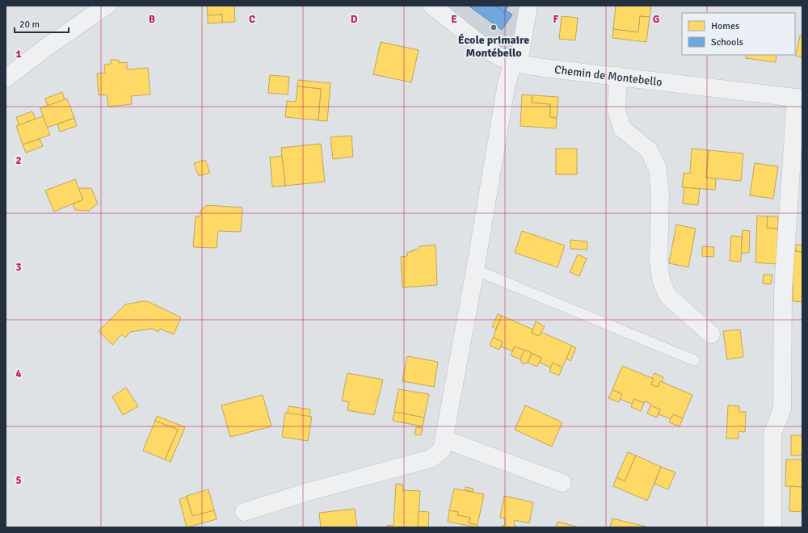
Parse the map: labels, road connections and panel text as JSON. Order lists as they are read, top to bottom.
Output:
{
  "streets": {
    "street": ["Chemin de Montebello"]
  },
  "places": ["École primaire Montébello"],
  "legend": ["Homes", "Schools"],
  "scale_bar": "20 m",
  "grid": {
    "columns": [
      "B",
      "C",
      "D",
      "E",
      "F",
      "G"
    ],
    "rows": [
      "1",
      "2",
      "3",
      "4",
      "5"
    ]
  }
}
